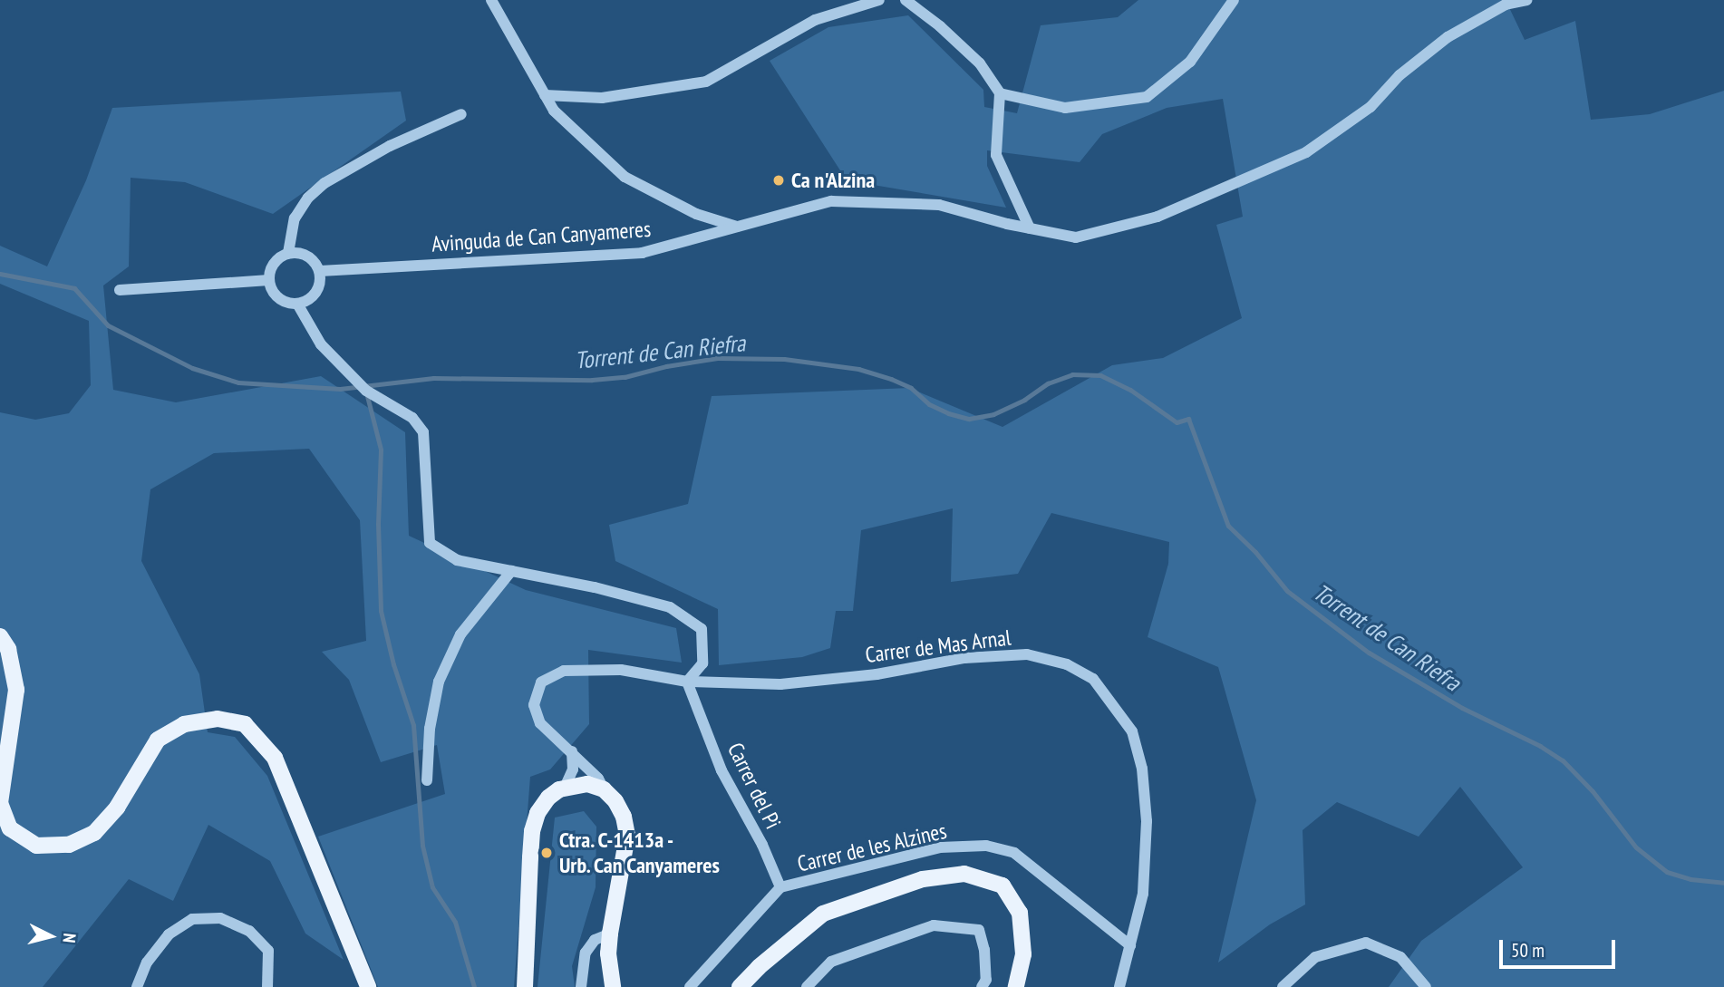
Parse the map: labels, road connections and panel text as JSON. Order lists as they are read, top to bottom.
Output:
{
  "streets": {
    "street": [
      "Avinguda de Can Canyameres",
      "Carrer de Mas Arnal",
      "Carrer del Pi",
      "Carrer de les Alzines"
    ]
  },
  "crossings": [
    ["Carrer de Mas Arnal", "Carrer del Pi"],
    ["Carrer de Mas Arnal", "Carrer de les Alzines"],
    ["Carrer del Pi", "Carrer de les Alzines"]
  ],
  "water": ["Torrent de Can Riefra"],
  "places": ["Ca n'Alzina", "Ctra. C-1413a - Urb. Can Canyameres"],
  "scale_bar": "50 m",
  "north": "right"
}
